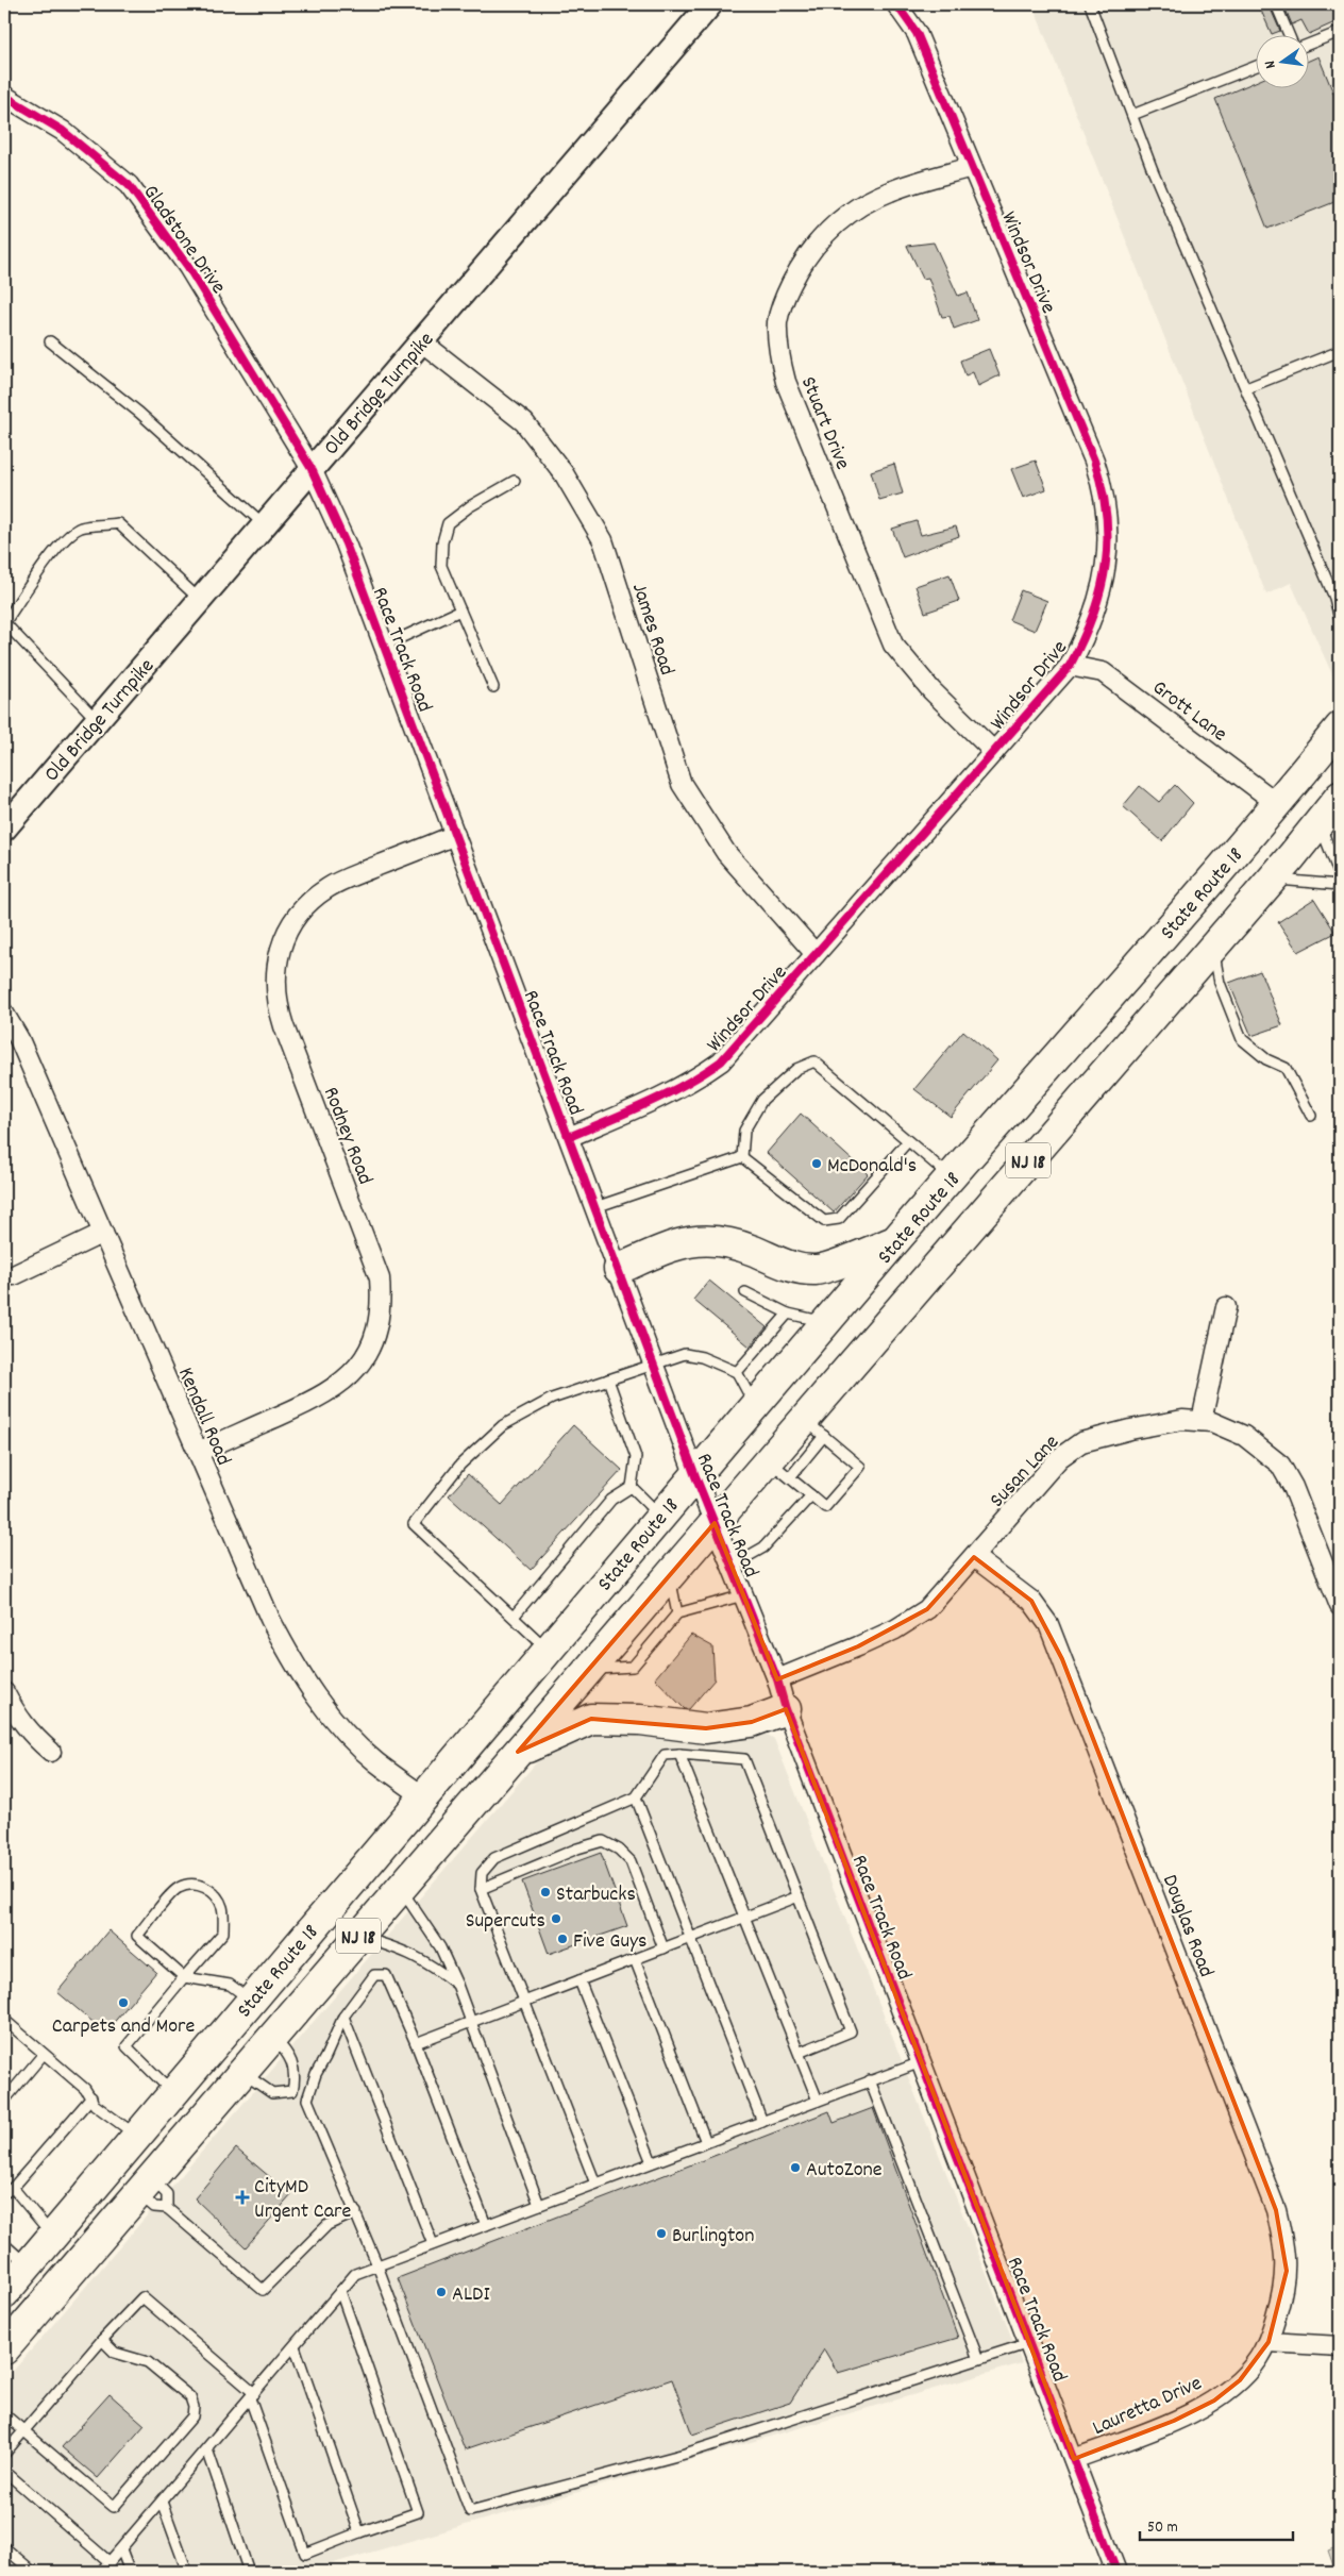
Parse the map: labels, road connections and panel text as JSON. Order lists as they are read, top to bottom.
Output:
{
  "streets": {
    "highway": ["State Route 18", "NJ 18"],
    "street": [
      "Gladstone Drive",
      "Windsor Drive",
      "Old Bridge Turnpike",
      "Stuart Drive",
      "James Road",
      "Race Track Road",
      "Grott Lane",
      "Rodney Road",
      "Kendall Road",
      "Susan Lane",
      "Douglas Road",
      "Lauretta Drive"
    ]
  },
  "crossings": [
    ["Gladstone Drive", "Old Bridge Turnpike"],
    ["Gladstone Drive", "Race Track Road"],
    ["Windsor Drive", "Stuart Drive"],
    ["Windsor Drive", "James Road"],
    ["Windsor Drive", "Race Track Road"],
    ["Windsor Drive", "Grott Lane"],
    ["Old Bridge Turnpike", "James Road"],
    ["Old Bridge Turnpike", "Race Track Road"],
    ["Race Track Road", "State Route 18"],
    ["Race Track Road", "Rodney Road"],
    ["Race Track Road", "Susan Lane"],
    ["Race Track Road", "Lauretta Drive"],
    ["Grott Lane", "State Route 18"],
    ["State Route 18", "Kendall Road"],
    ["Rodney Road", "Kendall Road"],
    ["Susan Lane", "Douglas Road"],
    ["Douglas Road", "Lauretta Drive"]
  ],
  "places": {
    "other": [
      "McDonald's",
      "Starbucks",
      "Supercuts",
      "Five Guys",
      "Carpets and More",
      "AutoZone",
      "Burlington",
      "ALDI"
    ],
    "health": ["CityMD Urgent Care"]
  },
  "scale_bar": "50 m",
  "north": "left"
}
